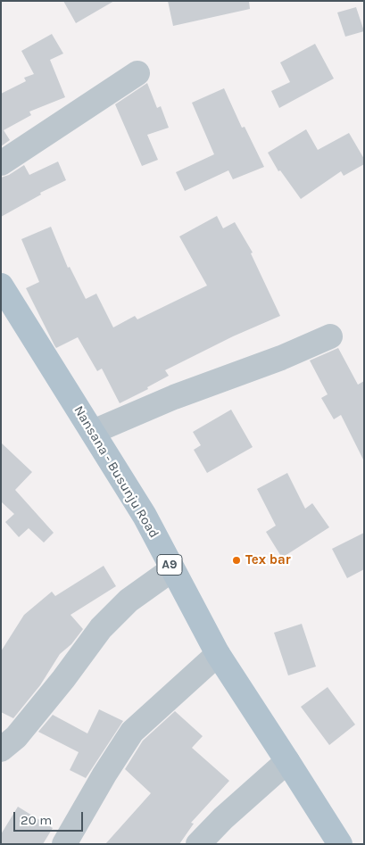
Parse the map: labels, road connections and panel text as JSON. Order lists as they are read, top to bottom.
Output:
{
  "streets": {
    "main road": ["Nansana - Busunju Road", "A9"]
  },
  "places": ["Tex bar"],
  "scale_bar": "20 m"
}
